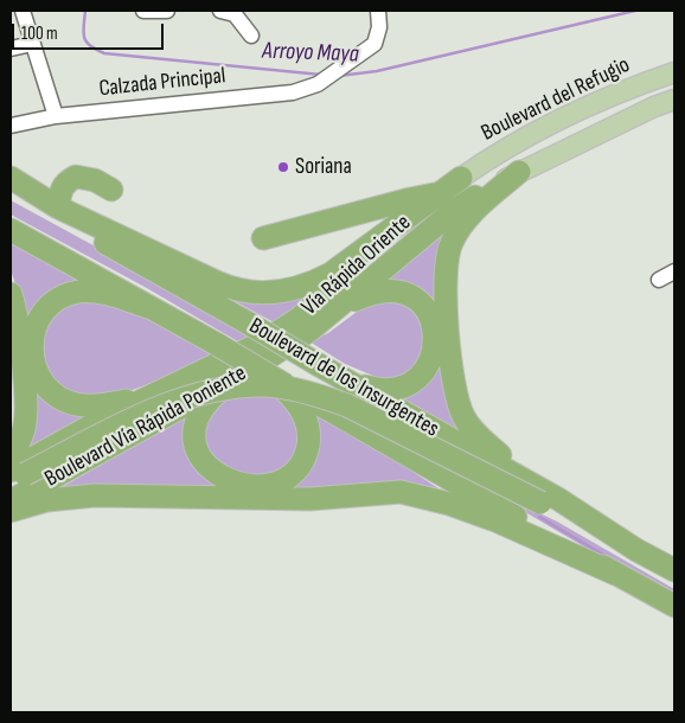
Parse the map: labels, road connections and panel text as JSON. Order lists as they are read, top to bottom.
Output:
{
  "streets": {
    "highway": ["Vía Rápida Oriente", "Boulevard de los Insurgentes", "Boulevard Vía Rápida Poniente"],
    "main road": ["Boulevard del Refugio"],
    "street": ["Calzada Principal"]
  },
  "water": ["Arroyo Maya"],
  "places": ["Soriana"],
  "scale_bar": "100 m"
}
